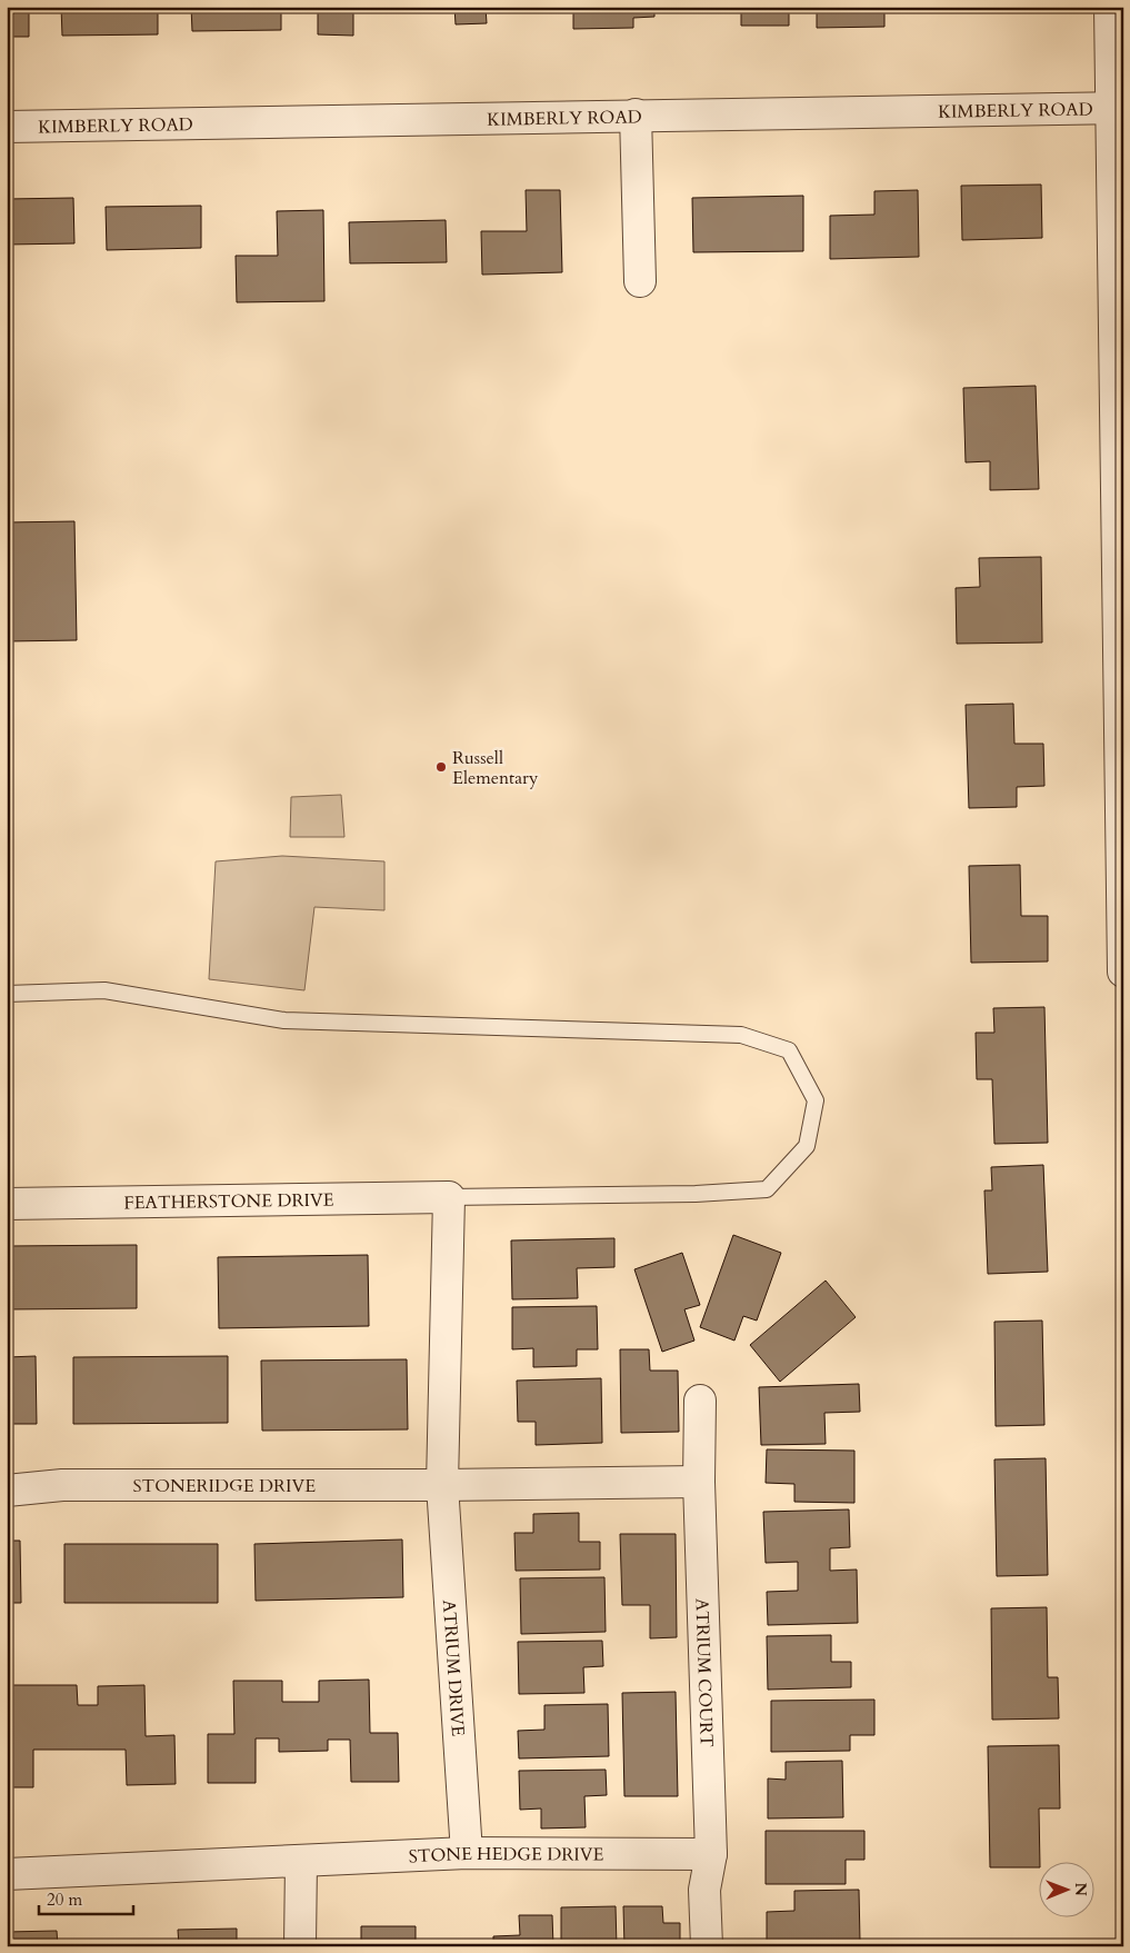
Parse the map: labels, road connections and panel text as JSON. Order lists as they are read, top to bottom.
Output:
{
  "streets": {
    "street": [
      "KIMBERLY ROAD",
      "FEATHERSTONE DRIVE",
      "STONERIDGE DRIVE",
      "ATRIUM DRIVE",
      "ATRIUM COURT",
      "STONE HEDGE DRIVE"
    ]
  },
  "crossings": [
    ["STONERIDGE DRIVE", "ATRIUM DRIVE"],
    ["STONERIDGE DRIVE", "ATRIUM COURT"],
    ["ATRIUM DRIVE", "STONE HEDGE DRIVE"],
    ["ATRIUM COURT", "STONE HEDGE DRIVE"]
  ],
  "places": ["Russell Elementary"],
  "scale_bar": "20 m",
  "north": "right"
}
